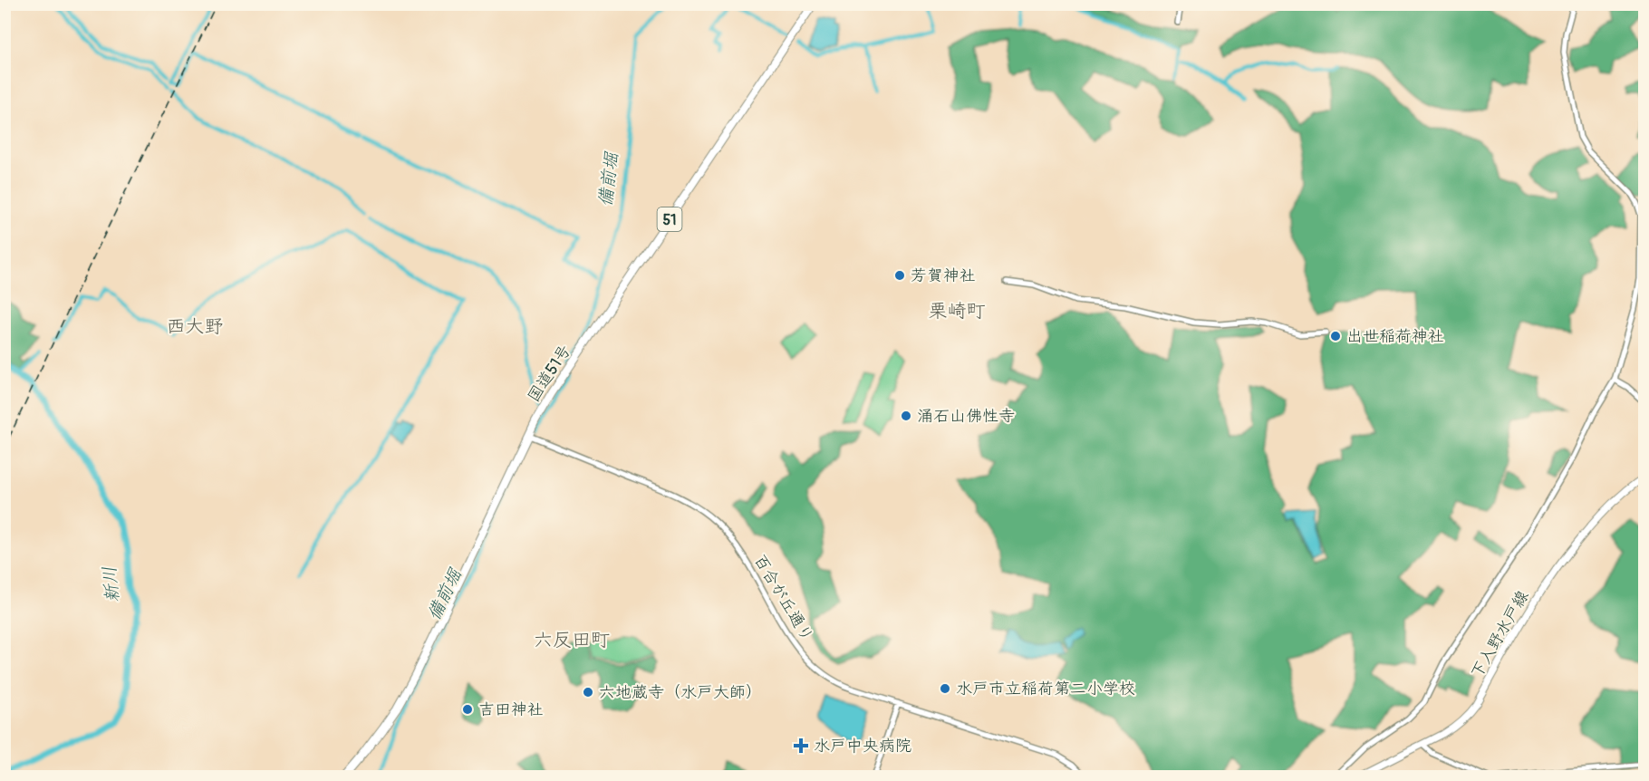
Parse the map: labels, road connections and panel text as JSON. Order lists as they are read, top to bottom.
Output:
{
  "streets": {
    "highway": ["51", "国道51号"],
    "main road": ["下入野水戸線"],
    "street": ["百合が丘通り"]
  },
  "crossings": [
    ["国道51号", "百合が丘通り"]
  ],
  "districts": ["栗崎町", "西大野", "六反田町"],
  "water": ["備前堀", "新川"],
  "places": {
    "other": [
      "芳賀神社",
      "出世稲荷神社",
      "涌石山佛性寺",
      "水戸市立稲荷第二小学校",
      "六地蔵寺（水戸大師）",
      "吉田神社"
    ],
    "health": ["水戸中央病院"]
  }
}
